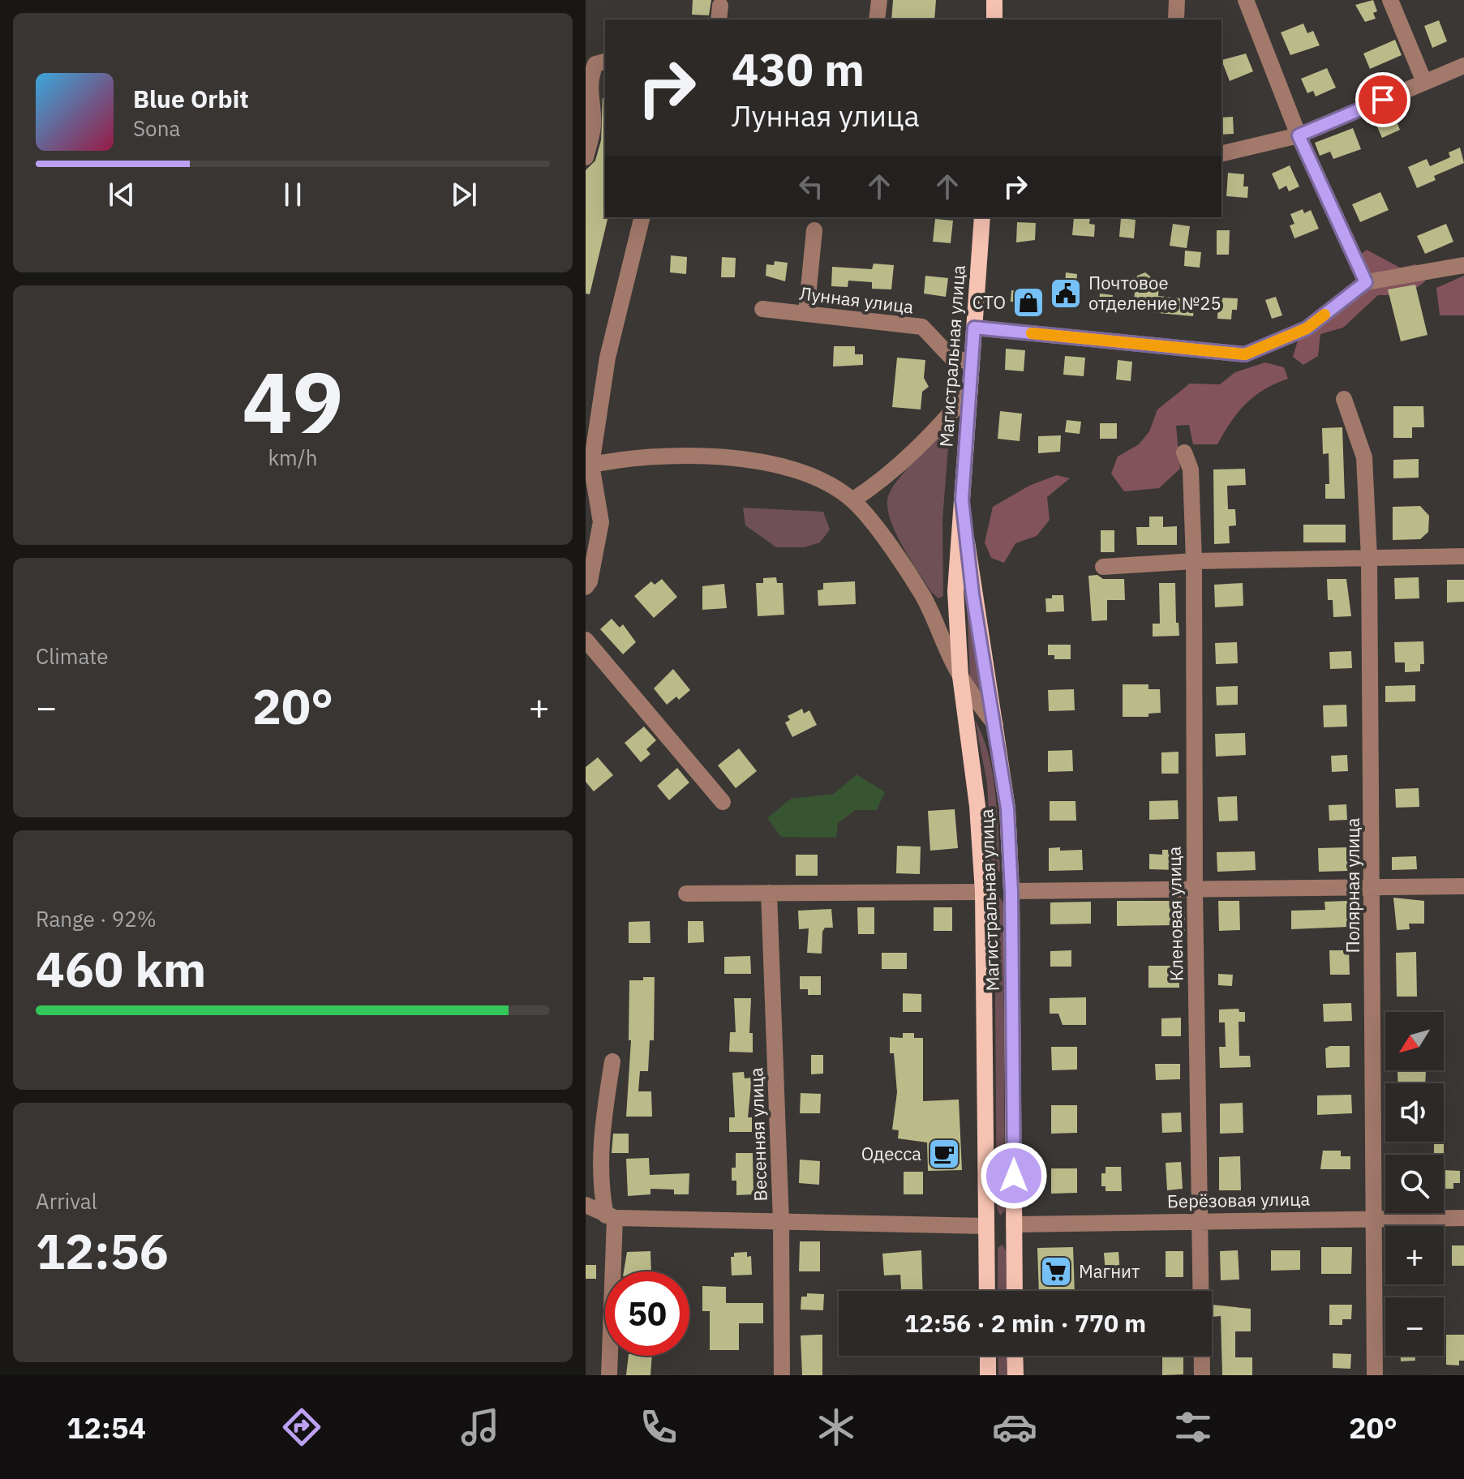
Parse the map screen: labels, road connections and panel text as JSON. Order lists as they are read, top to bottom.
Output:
{
  "streets": {
    "main road": ["Магистральная улица"],
    "street": [
      "Лунная улица",
      "Полярная улица",
      "Кленовая улица",
      "Весенняя улица",
      "Берёзовая улица"
    ]
  },
  "crossings": [
    ["Лунная улица", "Магистральная улица"],
    ["Магистральная улица", "Берёзовая улица"],
    ["Полярная улица", "Берёзовая улица"],
    ["Кленовая улица", "Берёзовая улица"]
  ],
  "places": {
    "public building": ["Почтовое отделение №25"],
    "shop": ["СТО"],
    "cafe": ["Одесса"],
    "supermarket": ["Магнит"]
  },
  "north": "bottom left",
  "page": {
    "turn": ["430 m", "Лунная улица"],
    "song": ["Blue Orbit", "Sona"],
    "tile": [
      ["49", "km/h"],
      "Climate",
      ["Range · 92%", "460 km"],
      ["Arrival", "12:56"]
    ],
    "heat": ["−", "20°", "+"],
    "map_buttons": ["+", "−"],
    "limit": "50",
    "trip": "12:56 · 2 min · 770 m",
    "tabs": ["12:54", "20°"]
  }
}
